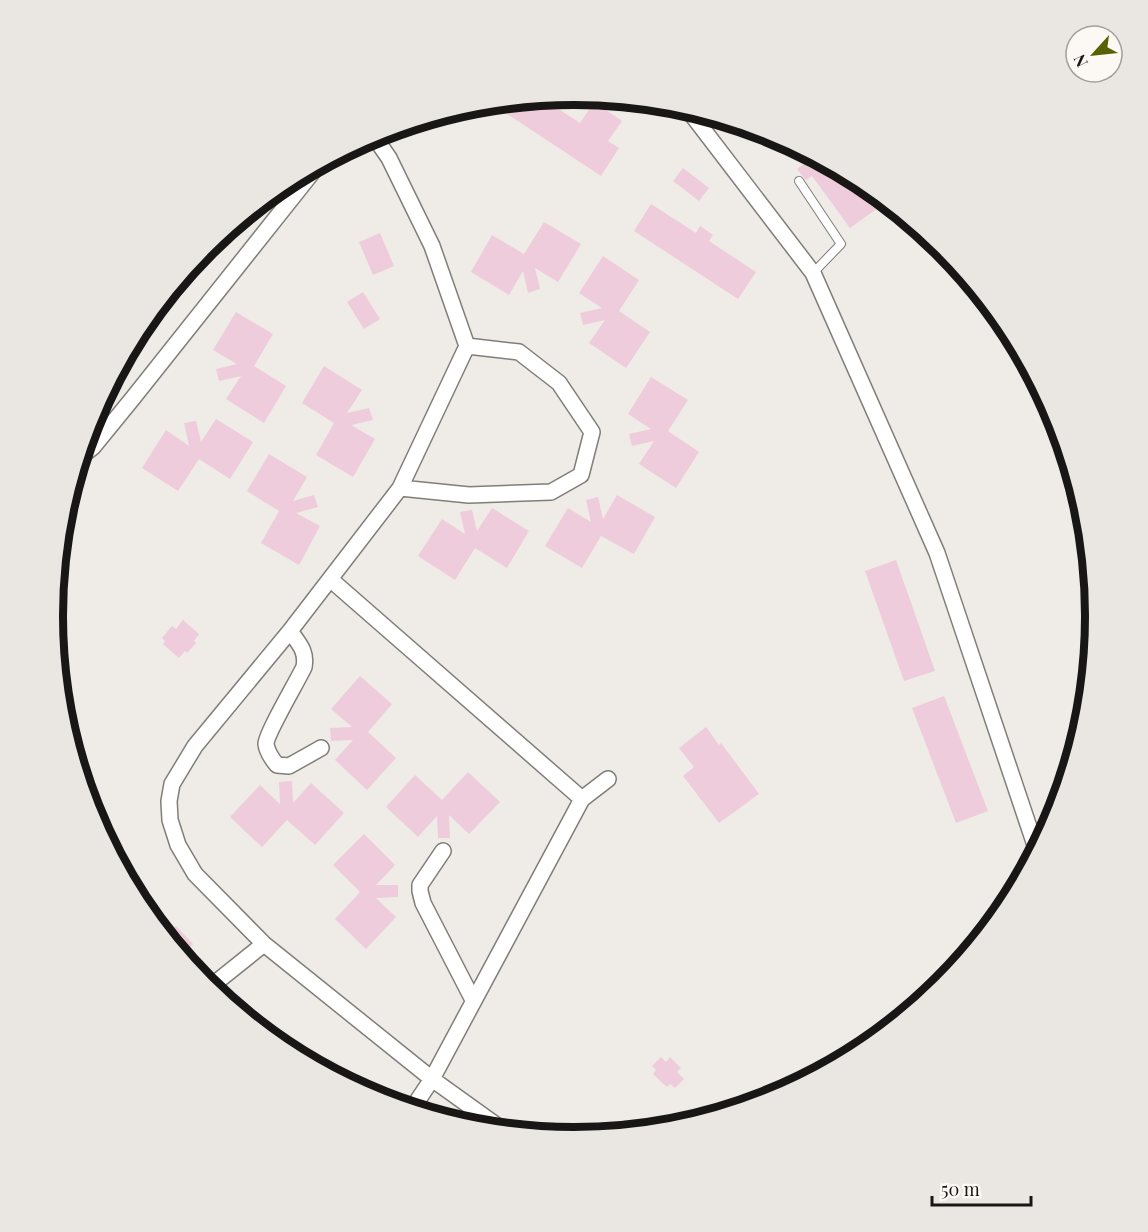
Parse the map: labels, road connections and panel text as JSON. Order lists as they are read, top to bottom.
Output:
{
  "scale_bar": "50 m",
  "north": "bottom left"
}
